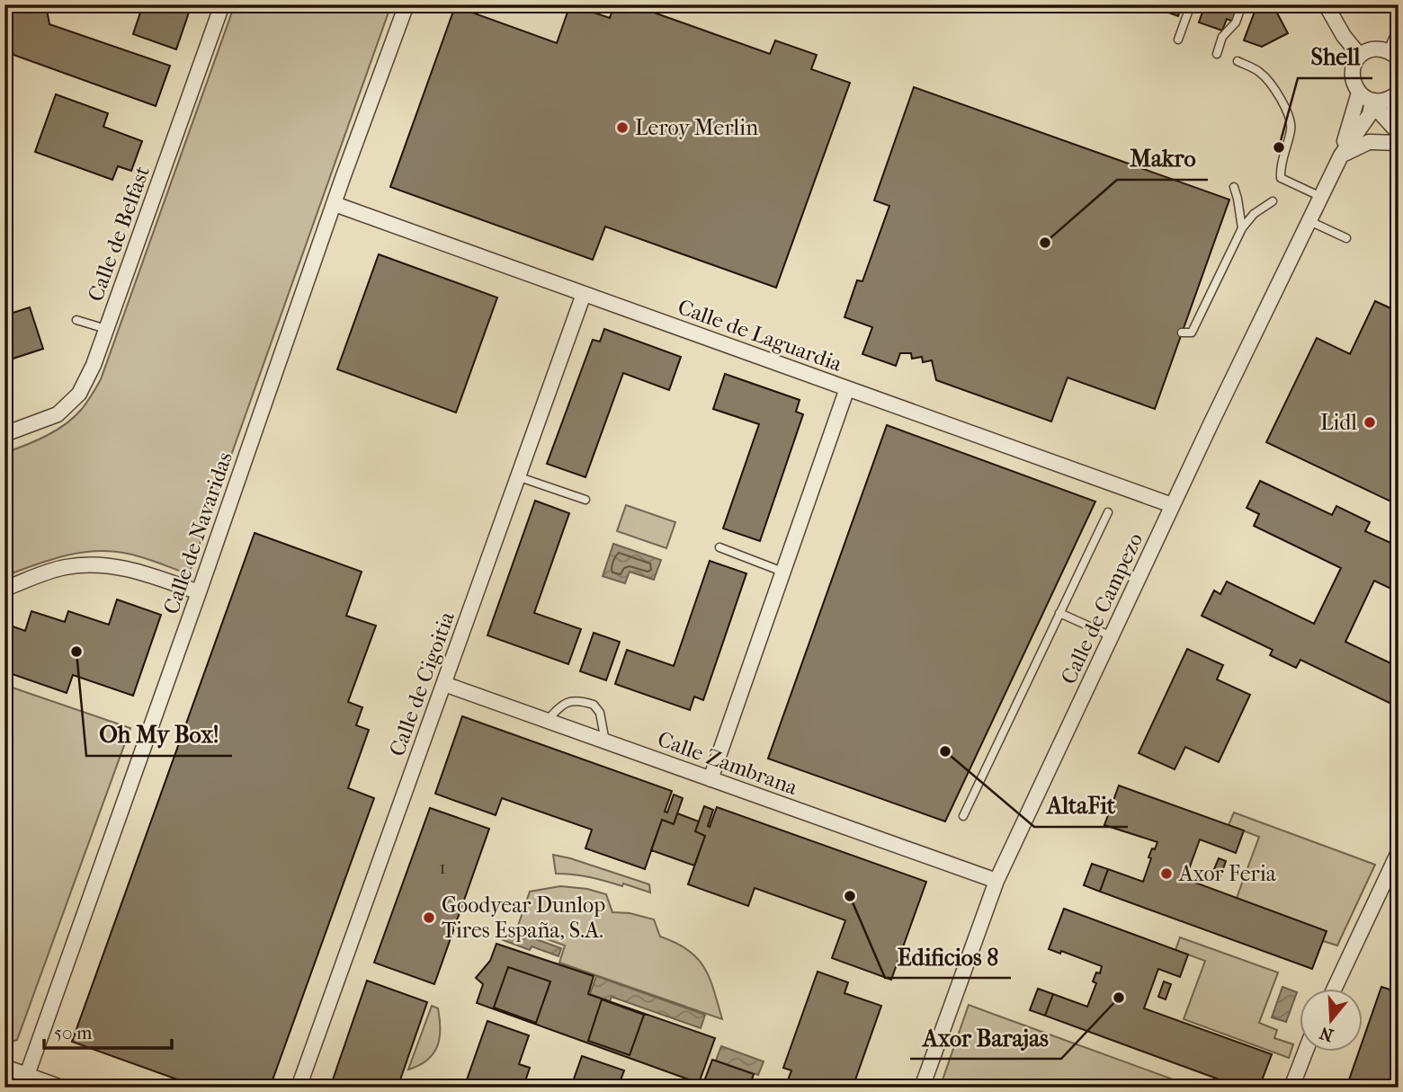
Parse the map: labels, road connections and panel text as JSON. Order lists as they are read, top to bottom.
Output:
{
  "streets": {
    "street": [
      "Calle de Belfast",
      "Calle de Laguardia",
      "Calle de Navaridas",
      "Calle de Campezo",
      "Calle de Cigoitia",
      "Calle Zambrana"
    ]
  },
  "crossings": [
    ["Calle de Laguardia", "Calle de Navaridas"],
    ["Calle de Laguardia", "Calle de Campezo"],
    ["Calle de Laguardia", "Calle de Cigoitia"],
    ["Calle de Campezo", "Calle Zambrana"],
    ["Calle de Cigoitia", "Calle Zambrana"]
  ],
  "places": [
    "Leroy Merlin",
    "Shell",
    "Makro",
    "Lidl",
    "Oh My Box!",
    "AltaFit",
    "Axor Feria",
    "Edificios 8",
    "Goodyear Dunlop Tires España, S.A.",
    "Axor Barajas"
  ],
  "house_numbers": ["1"],
  "scale_bar": "50 m",
  "north": "bottom"
}
